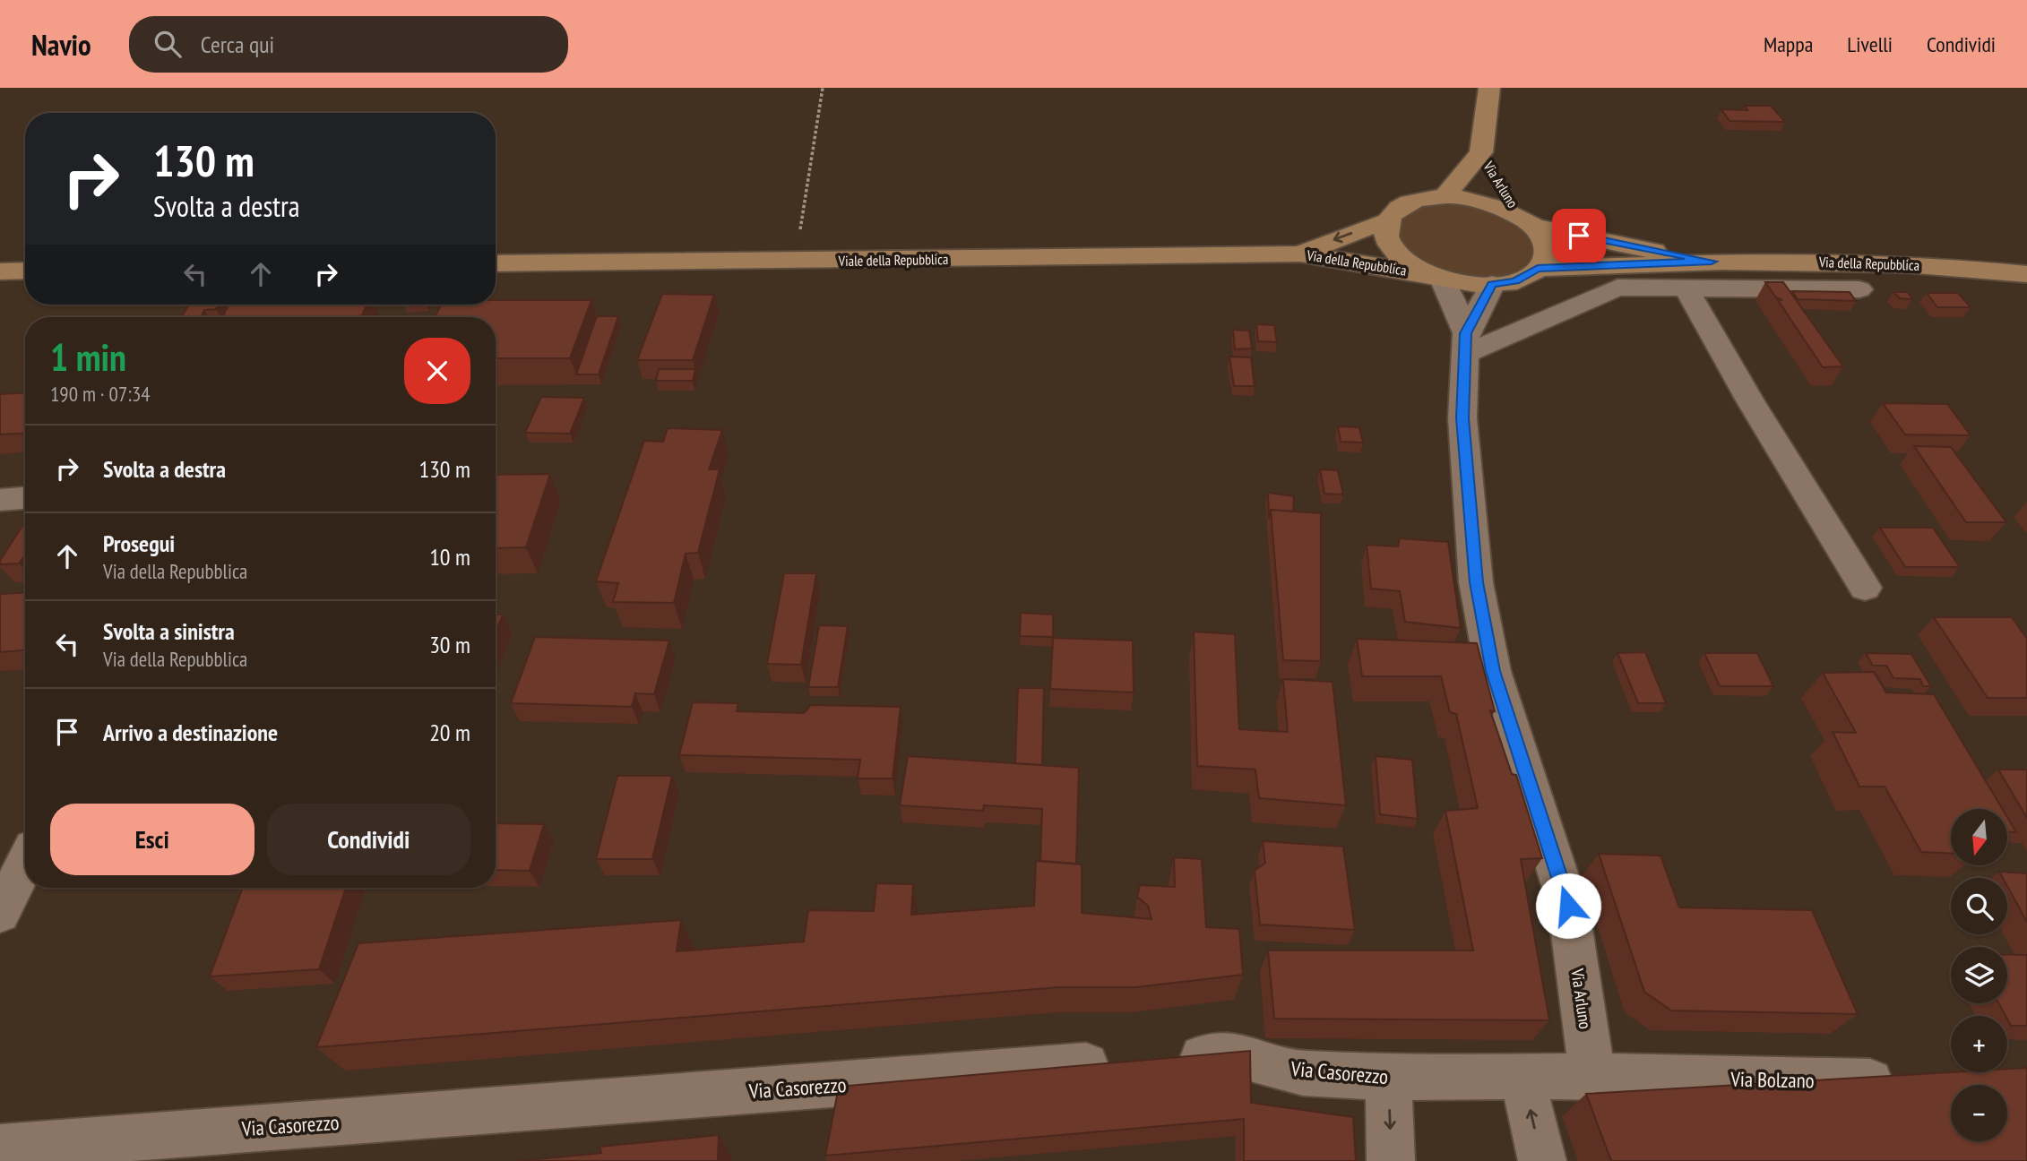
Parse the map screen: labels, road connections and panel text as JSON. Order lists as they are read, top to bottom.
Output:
{
  "streets": {
    "street": [
      "Via Arluno",
      "Viale della Repubblica",
      "Via della Repubblica",
      "Via Casorezzo",
      "Via Bolzano"
    ]
  },
  "crossings": [
    ["Via Arluno", "Via della Repubblica"],
    ["Via Arluno", "Via Casorezzo"],
    ["Via Arluno", "Via Bolzano"],
    ["Viale della Repubblica", "Via della Repubblica"],
    ["Via Casorezzo", "Via Bolzano"]
  ],
  "north": "bottom",
  "page": {
    "header": "Navio",
    "search": "Cerca qui",
    "nav": ["Mappa", "Livelli", "Condividi"],
    "turn": ["130 m", "Svolta a destra"],
    "heading": ["1 min", "190 m · 07:34"],
    "list": [
      {
        "name": "Svolta a destra",
        "value": "130 m"
      },
      {
        "name": "Prosegui",
        "note": "Via della Repubblica",
        "value": "10 m"
      },
      {
        "name": "Svolta a sinistra",
        "note": "Via della Repubblica",
        "value": "30 m"
      },
      {
        "name": "Arrivo a destinazione",
        "value": "20 m"
      }
    ],
    "buttons": ["Esci", "Condividi"],
    "map_buttons": ["+", "−"]
  }
}
